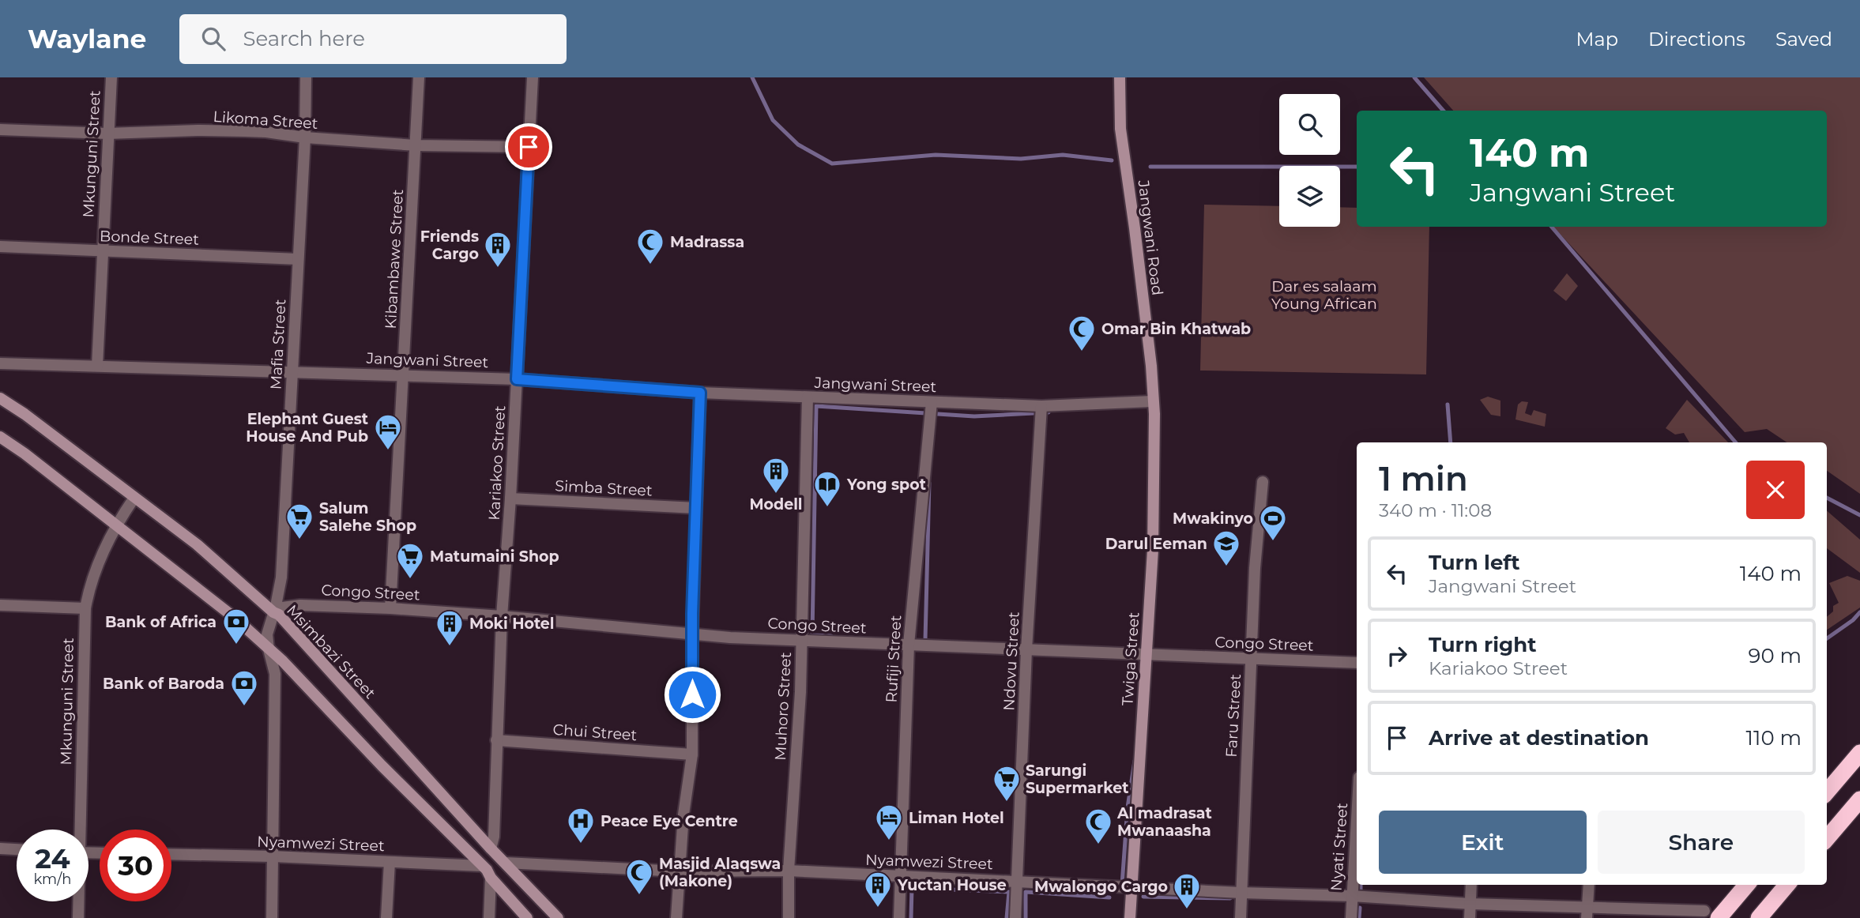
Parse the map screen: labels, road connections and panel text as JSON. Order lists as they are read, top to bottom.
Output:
{
  "streets": {
    "street": [
      "Likoma Street",
      "Mkunguni Street",
      "Bonde Street",
      "Jangwani Road",
      "Kibambawe Street",
      "Mafia Street",
      "Jangwani Street",
      "Kariakoo Street",
      "Simba Street",
      "Congo Street",
      "Msimbazi Street",
      "Rufiji Street",
      "Twiga Street",
      "Ndovu Street",
      "Muhoro Street",
      "Faru Street",
      "Chui Street",
      "Nyamwezi Street",
      "Nyati Street"
    ]
  },
  "crossings": [
    ["Likoma Street", "Mkunguni Street"],
    ["Likoma Street", "Kibambawe Street"],
    ["Likoma Street", "Mafia Street"],
    ["Likoma Street", "Kariakoo Street"],
    ["Mkunguni Street", "Bonde Street"],
    ["Mkunguni Street", "Jangwani Street"],
    ["Mkunguni Street", "Msimbazi Street"],
    ["Bonde Street", "Mafia Street"],
    ["Jangwani Road", "Jangwani Street"],
    ["Jangwani Road", "Twiga Street"],
    ["Kibambawe Street", "Jangwani Street"],
    ["Kibambawe Street", "Congo Street"],
    ["Mafia Street", "Jangwani Street"],
    ["Mafia Street", "Congo Street"],
    ["Mafia Street", "Msimbazi Street"],
    ["Mafia Street", "Nyamwezi Street"],
    ["Jangwani Street", "Kariakoo Street"],
    ["Jangwani Street", "Rufiji Street"],
    ["Jangwani Street", "Twiga Street"],
    ["Jangwani Street", "Ndovu Street"],
    ["Jangwani Street", "Muhoro Street"],
    ["Kariakoo Street", "Simba Street"],
    ["Kariakoo Street", "Congo Street"],
    ["Kariakoo Street", "Msimbazi Street"],
    ["Kariakoo Street", "Chui Street"],
    ["Congo Street", "Msimbazi Street"],
    ["Congo Street", "Rufiji Street"],
    ["Congo Street", "Twiga Street"],
    ["Congo Street", "Ndovu Street"],
    ["Congo Street", "Muhoro Street"],
    ["Congo Street", "Faru Street"],
    ["Msimbazi Street", "Nyamwezi Street"],
    ["Rufiji Street", "Nyamwezi Street"],
    ["Twiga Street", "Nyamwezi Street"],
    ["Ndovu Street", "Nyamwezi Street"],
    ["Muhoro Street", "Nyamwezi Street"],
    ["Faru Street", "Nyamwezi Street"],
    ["Nyamwezi Street", "Nyati Street"]
  ],
  "parks": ["Dar es salaam Young African"],
  "places": {
    "mosque": [
      "Madrassa",
      "Omar Bin Khatwab",
      "Al madrasat Mwanaasha",
      "Masjid Alaqswa (Makone)"
    ],
    "building": [
      "Friends Cargo",
      "Modell",
      "Moki Hotel",
      "Yuctan House",
      "Mwalongo Cargo"
    ],
    "hotel": ["Elephant Guest House And Pub", "Liman Hotel"],
    "library": ["Yong spot"],
    "supermarket": ["Salum Salehe Shop", "Matumaini Shop", "Sarungi Supermarket"],
    "sports": ["Mwakinyo"],
    "school or university": ["Darul Eeman"],
    "bank": ["Bank of Africa", "Bank of Baroda"],
    "hospital": ["Peace Eye Centre"]
  },
  "page": {
    "header": "Waylane",
    "search": "Search here",
    "nav": ["Map", "Directions", "Saved"],
    "turn": ["140 m", "Jangwani Street"],
    "heading": ["1 min", "340 m · 11:08"],
    "list": [
      {
        "name": "Turn left",
        "note": "Jangwani Street",
        "value": "140 m"
      },
      {
        "name": "Turn right",
        "note": "Kariakoo Street",
        "value": "90 m"
      },
      {
        "name": "Arrive at destination",
        "value": "110 m"
      }
    ],
    "buttons": ["Exit", "Share"],
    "speed": "24 km/h",
    "limit": "30"
  }
}
